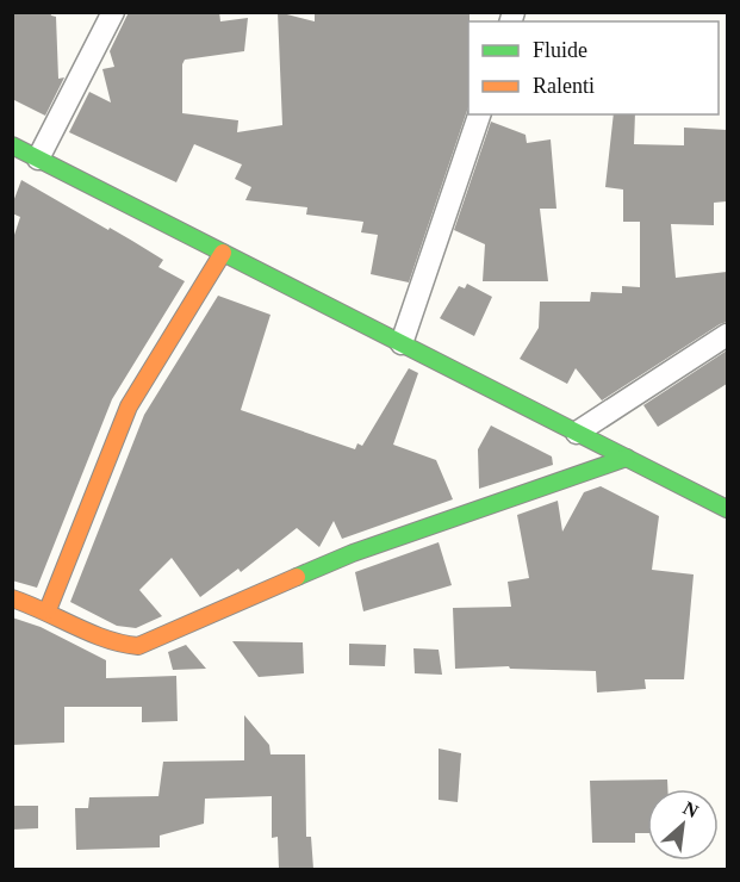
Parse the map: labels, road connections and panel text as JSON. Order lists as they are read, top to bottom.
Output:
{
  "legend": ["Fluide", "Ralenti"],
  "north": "top right"
}
